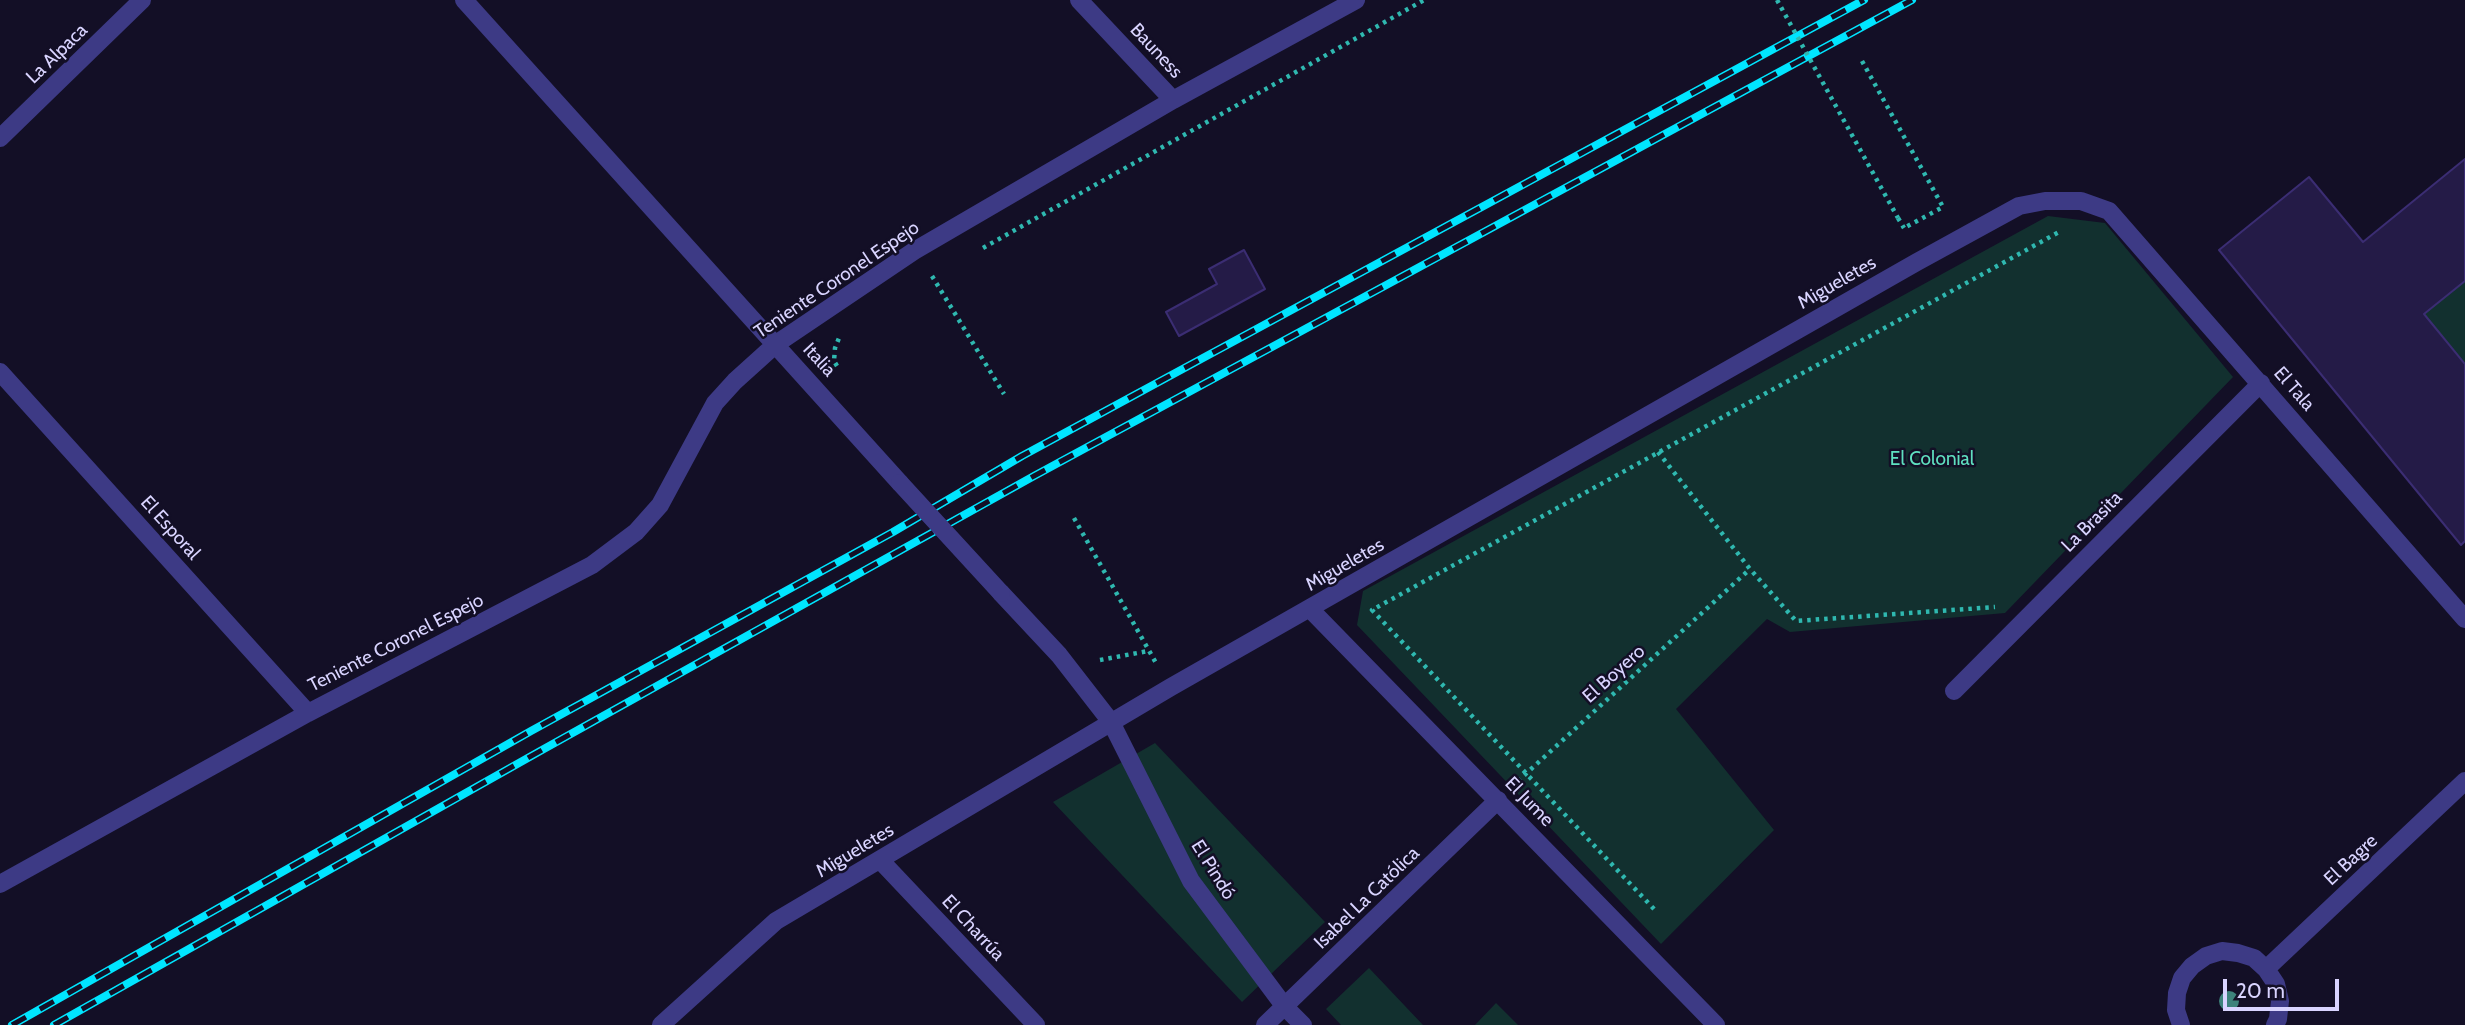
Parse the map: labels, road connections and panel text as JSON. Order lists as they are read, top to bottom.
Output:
{
  "streets": {
    "street": [
      "Bauness",
      "La Alpaca",
      "Teniente Coronel Espejo",
      "Migueletes",
      "Italia",
      "El Tala",
      "La Brasita",
      "El Esporal",
      "El Jume",
      "El Bagre",
      "El Pindó",
      "Isabel La Católica",
      "El Charrúa"
    ],
    "path": ["El Boyero"]
  },
  "crossings": [
    ["Bauness", "Teniente Coronel Espejo"],
    ["Teniente Coronel Espejo", "Italia"],
    ["Teniente Coronel Espejo", "El Esporal"],
    ["Migueletes", "Italia"],
    ["Migueletes", "El Tala"],
    ["Migueletes", "El Jume"],
    ["Migueletes", "El Pindó"],
    ["Migueletes", "El Charrúa"],
    ["Italia", "El Pindó"],
    ["El Tala", "La Brasita"],
    ["El Boyero", "El Jume"],
    ["El Boyero", "Isabel La Católica"],
    ["El Jume", "Isabel La Católica"],
    ["El Pindó", "Isabel La Católica"]
  ],
  "parks": ["El Colonial"],
  "scale_bar": "20 m"
}
